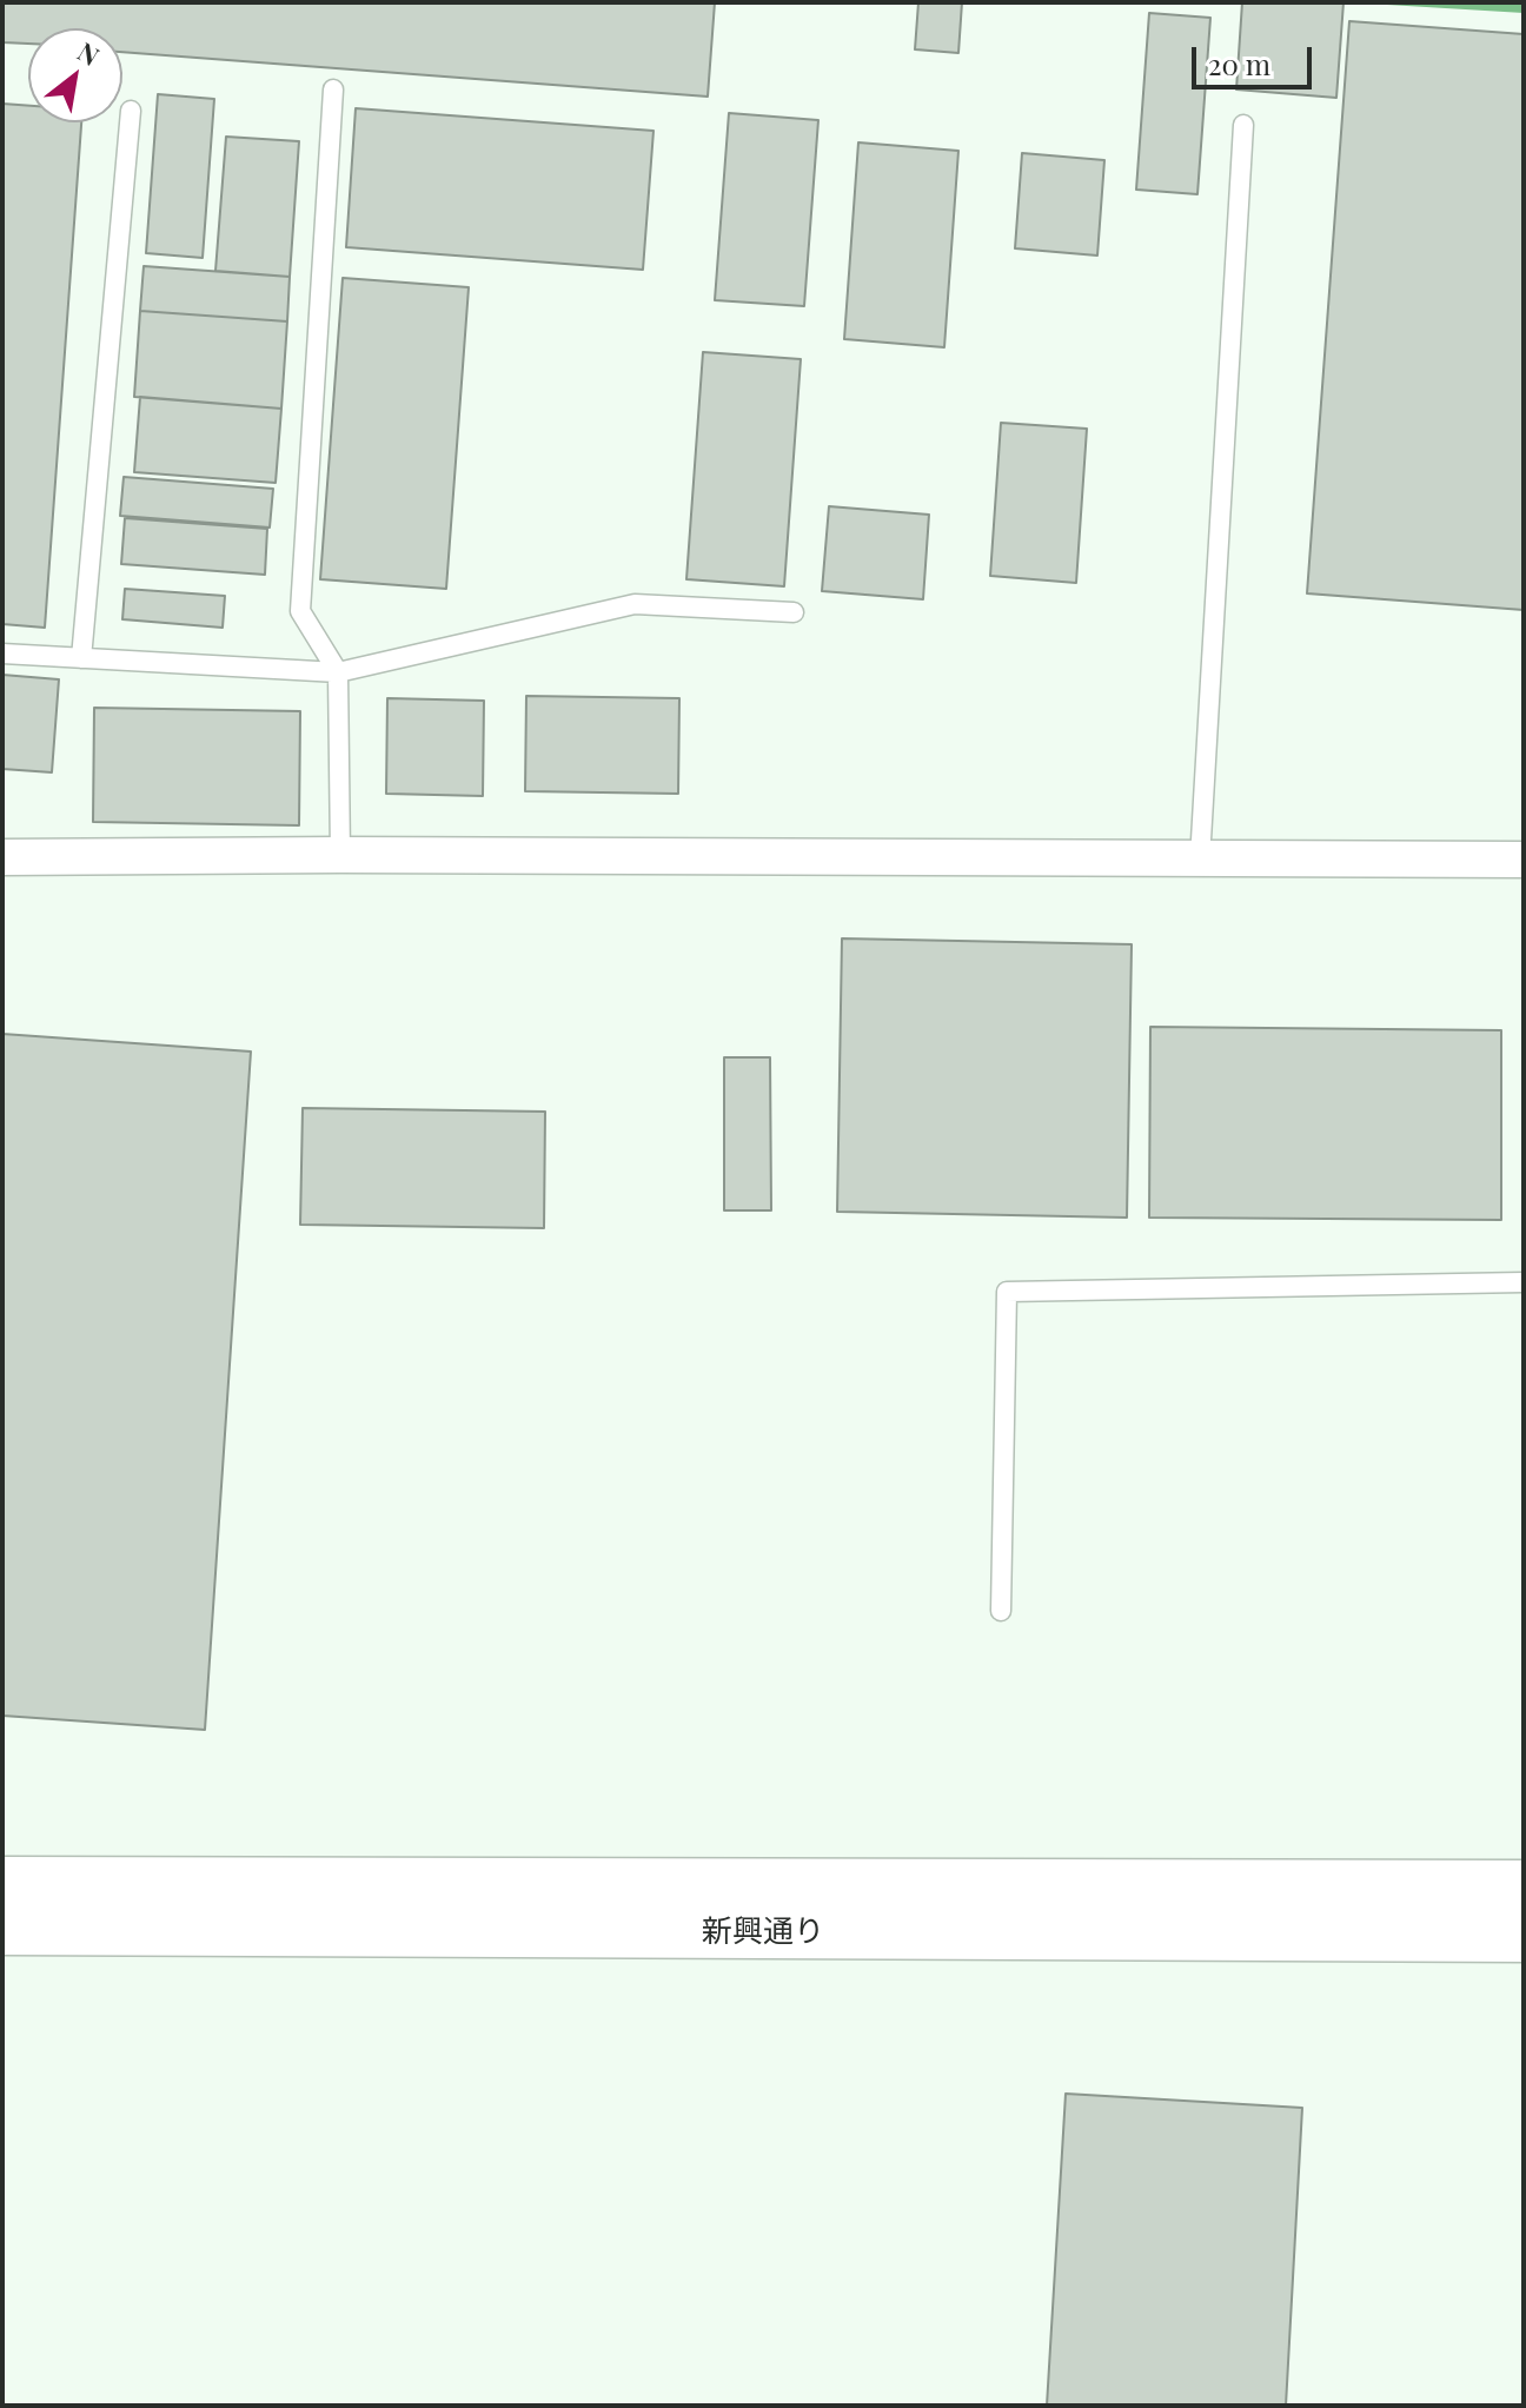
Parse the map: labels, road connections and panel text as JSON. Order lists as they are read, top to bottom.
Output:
{
  "streets": {
    "street": ["新興通り"]
  },
  "scale_bar": "20 m",
  "north": "top right"
}
